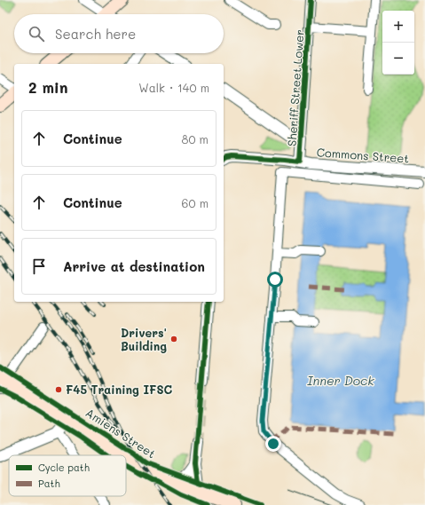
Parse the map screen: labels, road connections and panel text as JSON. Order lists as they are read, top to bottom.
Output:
{
  "streets": {
    "main road": ["Amiens Street"],
    "street": ["Sheriff Street Lower", "Commons Street"]
  },
  "crossings": [
    ["Sheriff Street Lower", "Commons Street"]
  ],
  "water": ["Inner Dock"],
  "places": ["Drivers' Building", "F45 Training IFSC"],
  "legend": ["Cycle path", "Path"],
  "page": {
    "map_buttons": ["+", "−"],
    "search": "Search here",
    "heading": ["2 min", "Walk · 140 m"],
    "list": [
      ["Continue", "80 m"],
      ["Continue", "60 m"],
      "Arrive at destination"
    ]
  }
}
